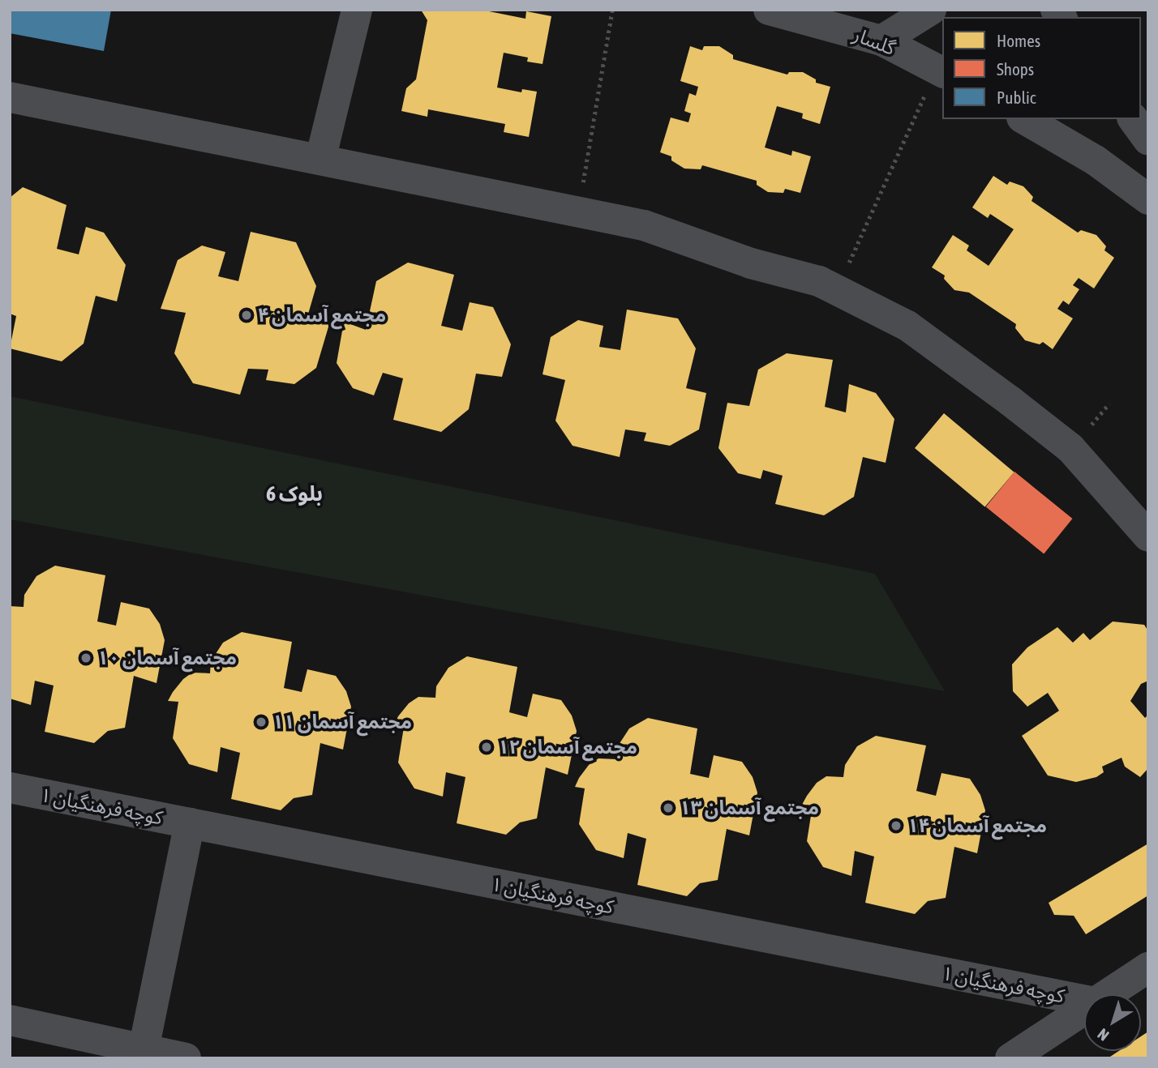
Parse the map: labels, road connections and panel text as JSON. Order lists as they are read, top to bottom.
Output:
{
  "streets": {
    "street": ["گلسار", "کوچه فرهنگیان ۱"]
  },
  "districts": ["بلوک 6"],
  "places": [
    "مجتمع آسمان ۴",
    "مجتمع آسمان ۱۰",
    "مجتمع آسمان ۱۱",
    "مجتمع آسمان ۱۲",
    "مجتمع آسمان ۱۳",
    "مجتمع آسمان ۱۴"
  ],
  "legend": ["Homes", "Shops", "Public"],
  "north": "bottom left"
}
